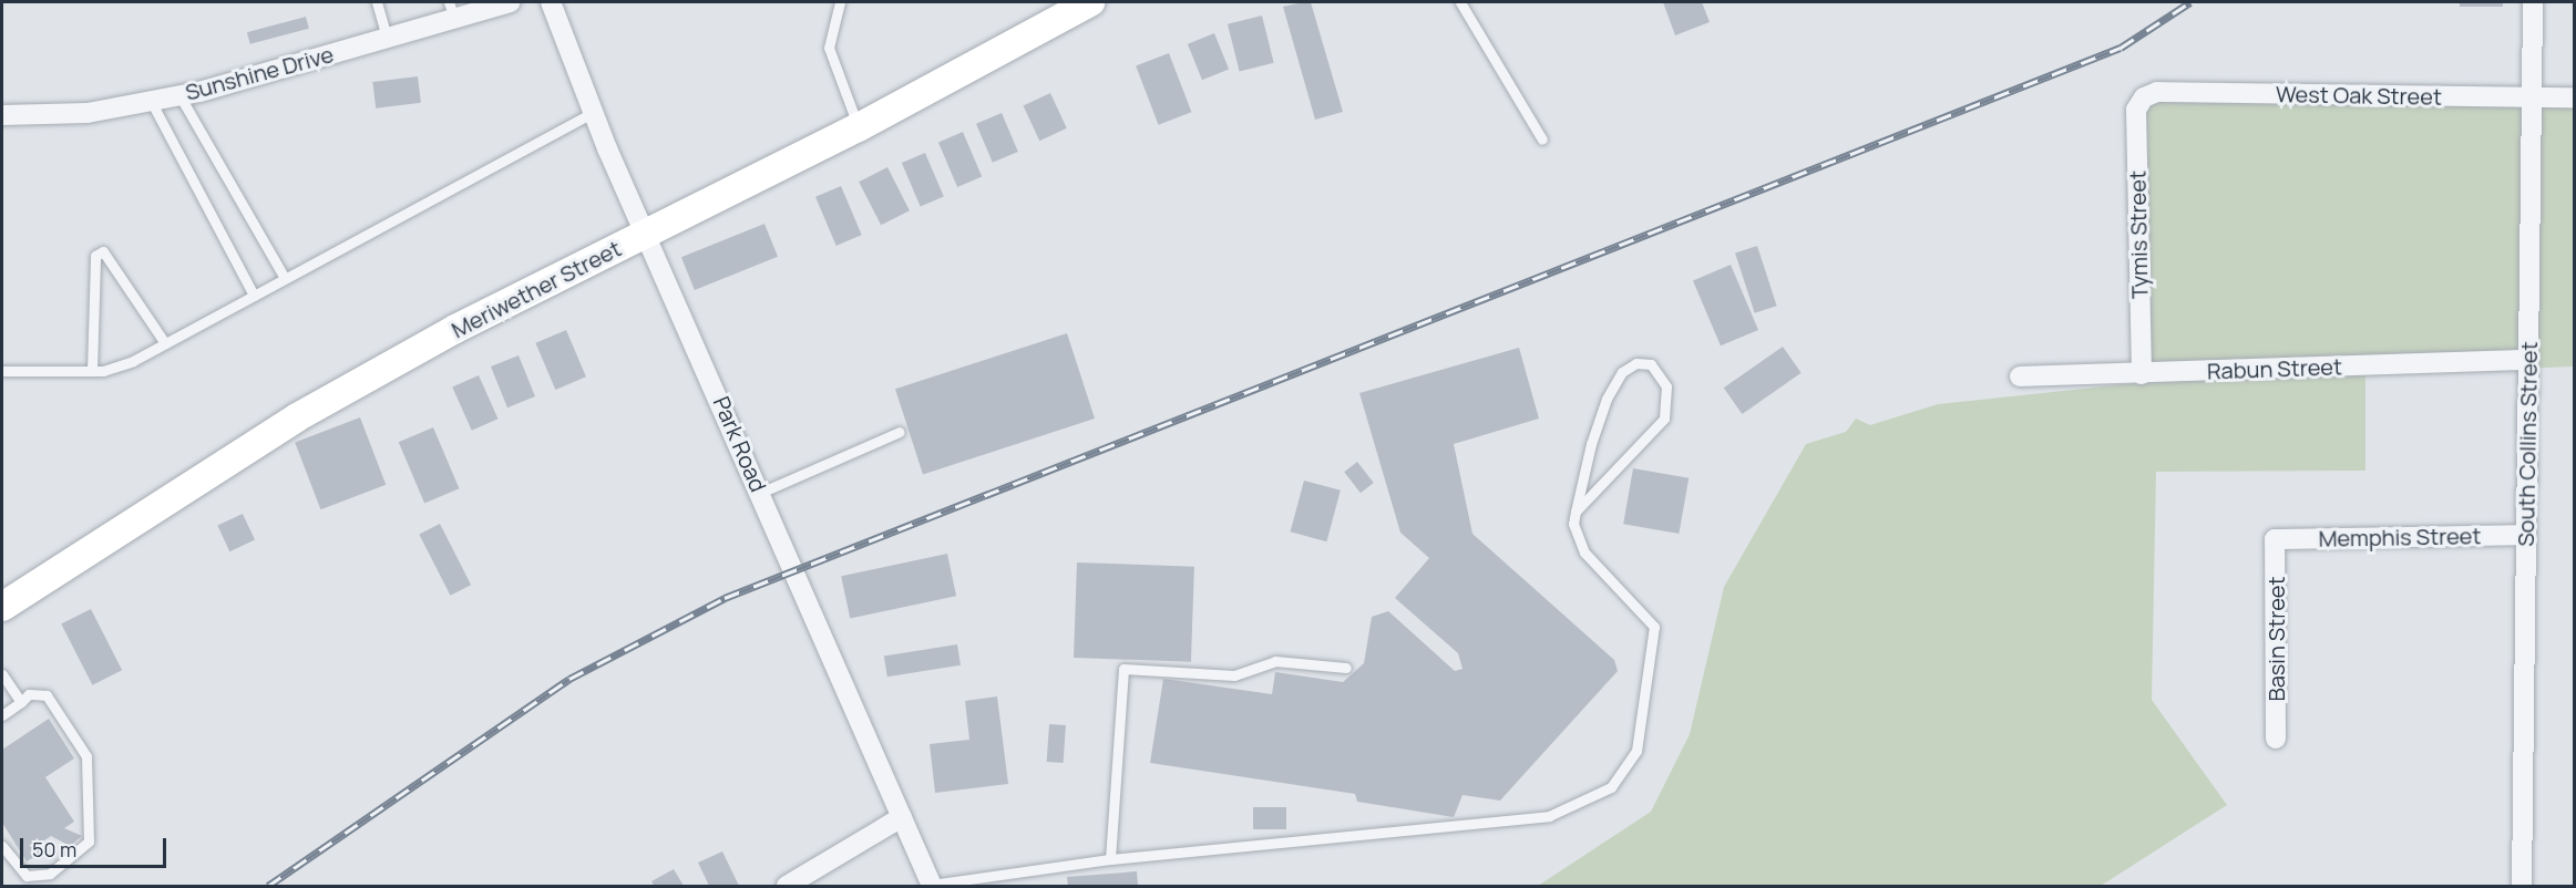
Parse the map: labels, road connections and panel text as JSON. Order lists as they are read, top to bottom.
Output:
{
  "streets": {
    "street": [
      "Sunshine Drive",
      "West Oak Street",
      "Tymis Street",
      "Meriwether Street",
      "Rabun Street",
      "Park Road",
      "South Collins Street",
      "Memphis Street",
      "Basin Street"
    ]
  },
  "crossings": [
    ["West Oak Street", "Tymis Street"],
    ["West Oak Street", "South Collins Street"],
    ["Tymis Street", "Rabun Street"],
    ["Meriwether Street", "Park Road"],
    ["Rabun Street", "South Collins Street"],
    ["South Collins Street", "Memphis Street"],
    ["Memphis Street", "Basin Street"]
  ],
  "scale_bar": "50 m"
}
